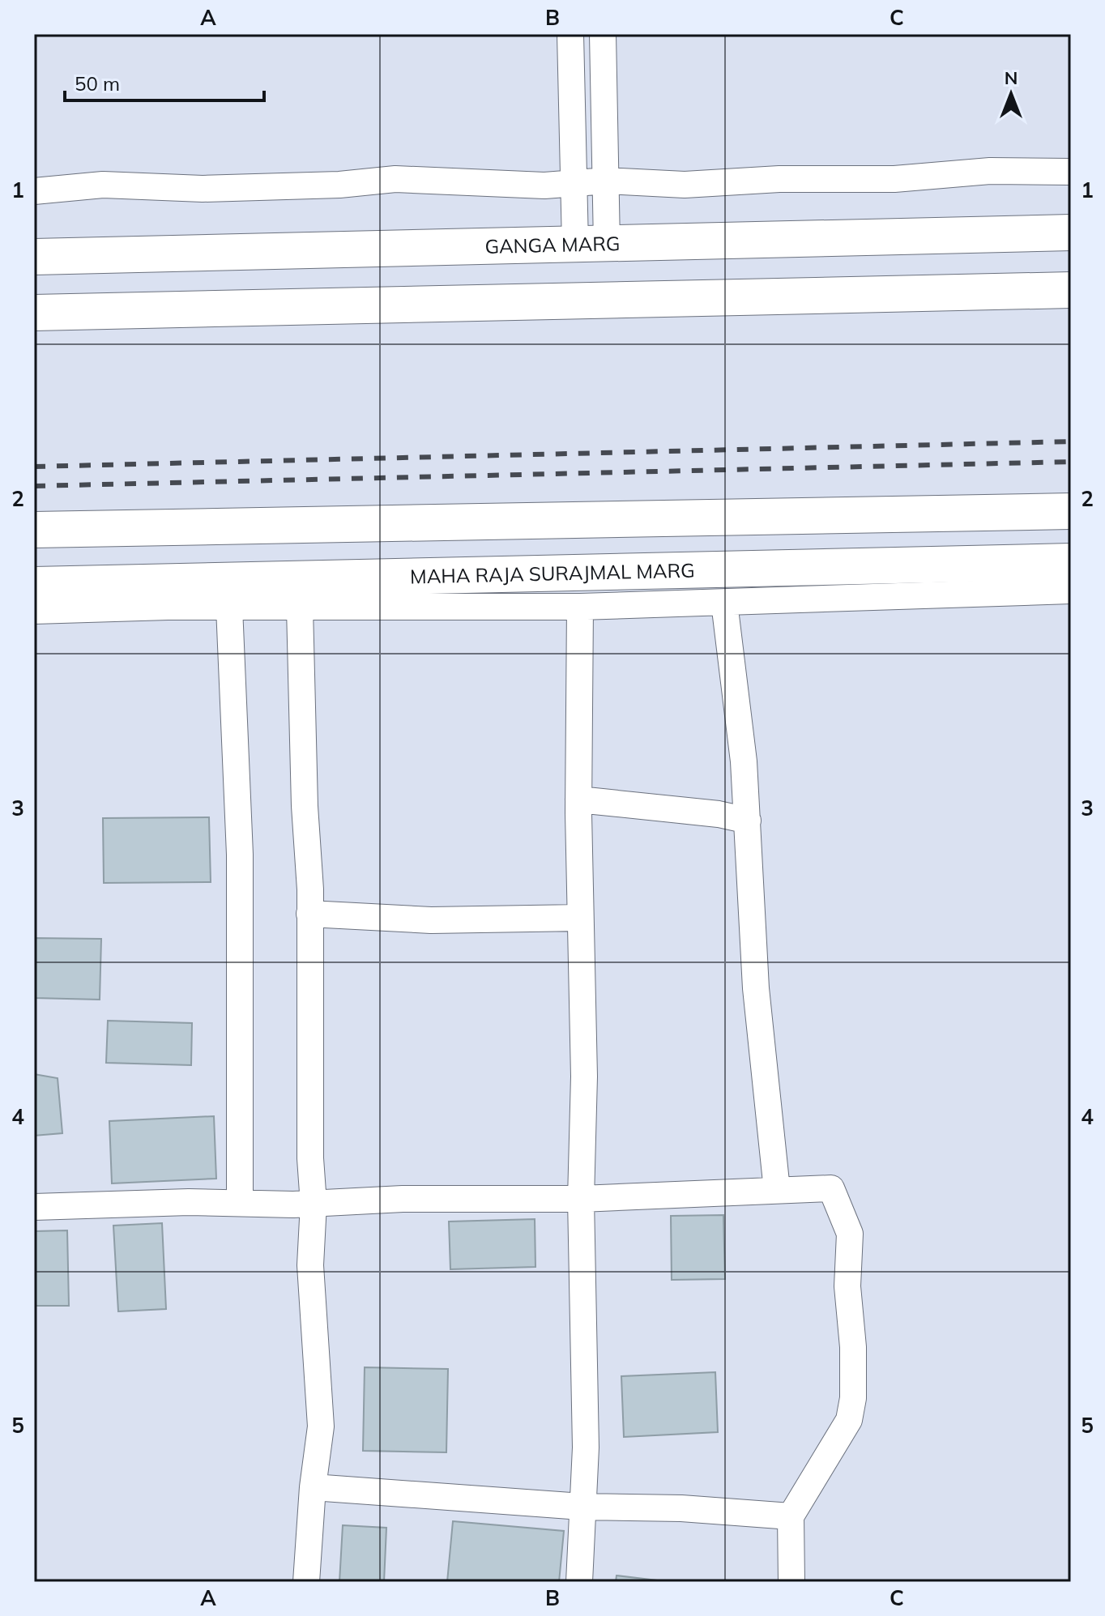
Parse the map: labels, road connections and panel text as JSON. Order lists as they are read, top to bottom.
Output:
{
  "streets": {
    "street": ["GANGA MARG", "MAHA RAJA SURAJMAL MARG"]
  },
  "scale_bar": "50 m",
  "north": "top",
  "grid": {
    "columns": ["A", "B", "C"],
    "rows": [
      "1",
      "2",
      "3",
      "4",
      "5"
    ]
  }
}
